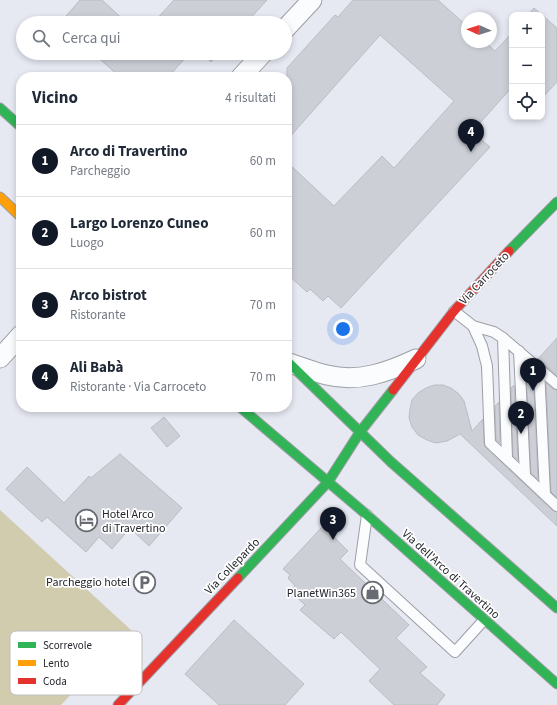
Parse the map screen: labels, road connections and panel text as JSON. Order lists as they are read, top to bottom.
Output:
{
  "streets": {
    "main road": ["Via Carroceto", "Via Collepardo", "Via dell'Arco di Travertino"]
  },
  "crossings": [
    ["Via Collepardo", "Via dell'Arco di Travertino"]
  ],
  "places": {
    "hotel": ["Hotel Arco di Travertino"],
    "parking": ["Parcheggio hotel"],
    "shop": ["PlanetWin365"]
  },
  "legend": ["Scorrevole", "Lento", "Coda"],
  "north": "left",
  "page": {
    "map_buttons": ["+", "−"],
    "search": "Cerca qui",
    "heading": ["Vicino", "4 risultati"],
    "pins": [
      "4",
      "1",
      "2",
      "3"
    ],
    "list": [
      {
        "mark": "1",
        "name": "Arco di Travertino",
        "note": "Parcheggio",
        "value": "60 m"
      },
      {
        "mark": "2",
        "name": "Largo Lorenzo Cuneo",
        "note": "Luogo",
        "value": "60 m"
      },
      {
        "mark": "3",
        "name": "Arco bistrot",
        "note": "Ristorante",
        "value": "70 m"
      },
      {
        "mark": "4",
        "name": "Ali Babà",
        "note": "Ristorante · Via Carroceto",
        "value": "70 m"
      }
    ]
  }
}
